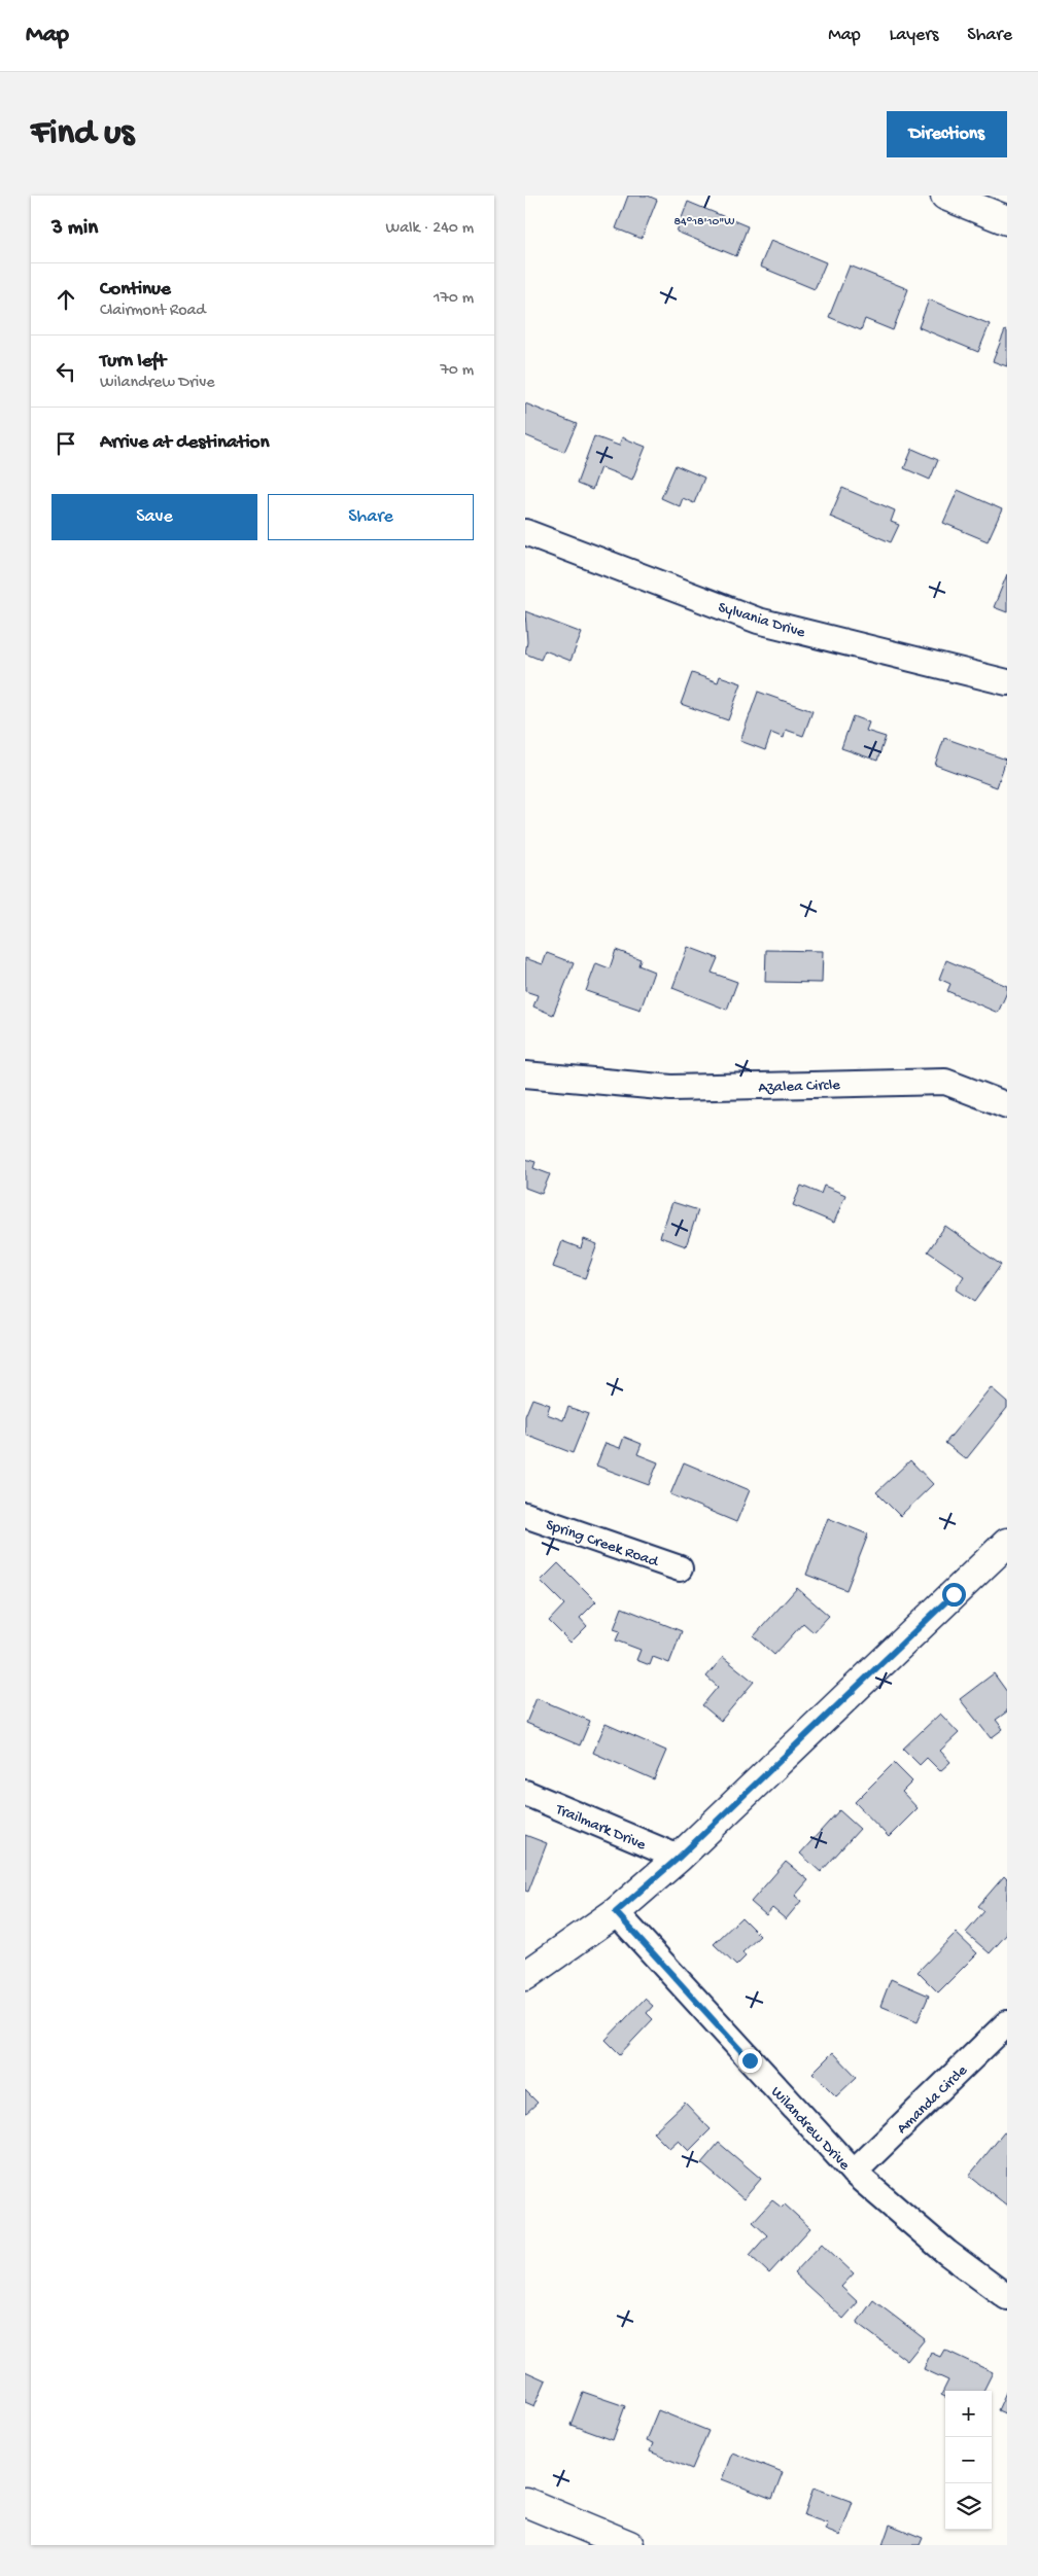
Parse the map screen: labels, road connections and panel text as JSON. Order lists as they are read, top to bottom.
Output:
{
  "streets": {
    "street": [
      "Sylvania Drive",
      "Azalea Circle",
      "Spring Creek Road",
      "Trailmark Drive",
      "Amanda Circle",
      "Wilandrew Drive"
    ]
  },
  "crossings": [
    ["Amanda Circle", "Wilandrew Drive"]
  ],
  "page": {
    "header": "Map",
    "nav": ["Map", "Layers", "Share"],
    "buttons": [
      "Directions",
      ["Save", "Share"]
    ],
    "title": "Find us",
    "heading": ["3 min", "Walk · 240 m"],
    "list": [
      ["Continue", "Clairmont Road", "170 m"],
      ["Turn left", "Wilandrew Drive", "70 m"],
      "Arrive at destination"
    ],
    "map_buttons": ["+", "−"]
  },
  "coordinates": ["84°18'10\"W"]
}
